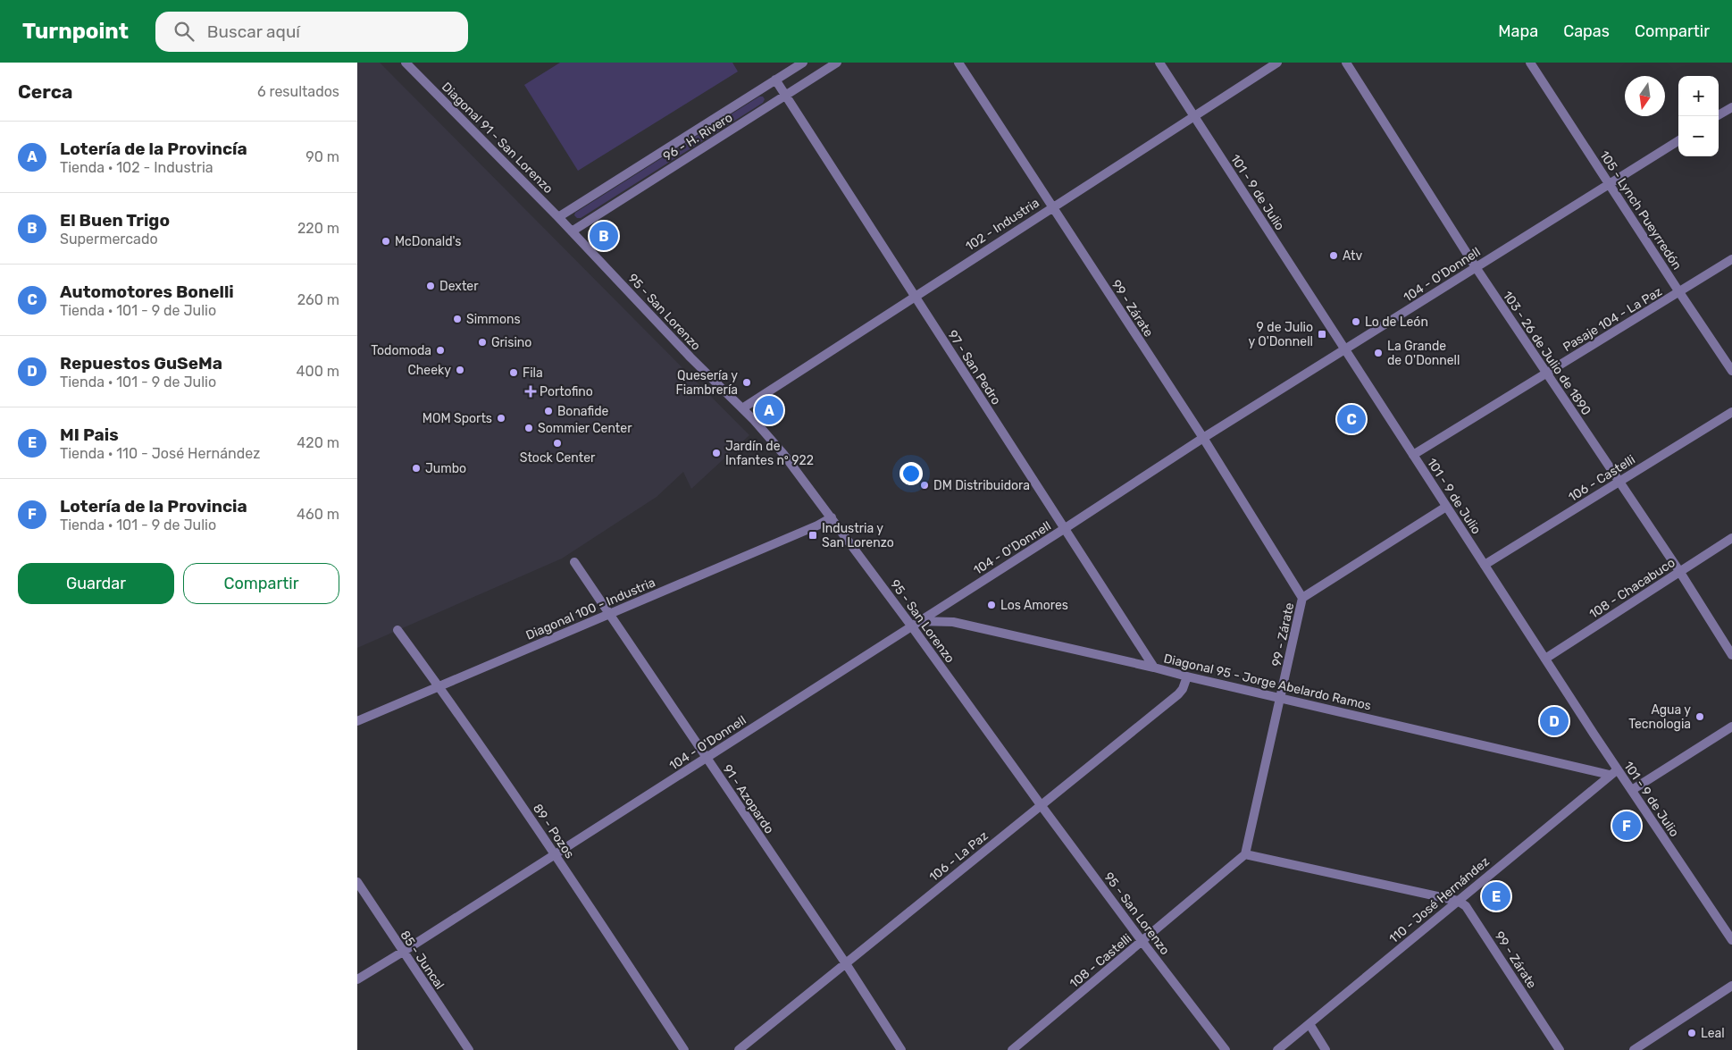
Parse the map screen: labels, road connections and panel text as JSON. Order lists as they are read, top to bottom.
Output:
{
  "streets": {
    "street": [
      "96 - H. Rivero",
      "Diagonal 91 - San Lorenzo",
      "101 - 9 de Julio",
      "105 - Lynch Pueyrredón",
      "102 - Industria",
      "104 - O'Donnell",
      "99 - Zárate",
      "95 - San Lorenzo",
      "Pasaje 104 - La Paz",
      "103 - 26 de Julio de 1890",
      "97 - San Pedro",
      "106 - Castelli",
      "108 - Chacabuco",
      "Diagonal 100 - Industria",
      "Diagonal 95 - Jorge Abelardo Ramos",
      "91 - Azopardo",
      "89 - Pozos",
      "106 - La Paz",
      "110 - José Hernández",
      "85 - Juncal",
      "108 - Castelli"
    ]
  },
  "crossings": [
    ["96 - H. Rivero", "Diagonal 91 - San Lorenzo"],
    ["96 - H. Rivero", "95 - San Lorenzo"],
    ["96 - H. Rivero", "97 - San Pedro"],
    ["Diagonal 91 - San Lorenzo", "95 - San Lorenzo"],
    ["101 - 9 de Julio", "102 - Industria"],
    ["101 - 9 de Julio", "104 - O'Donnell"],
    ["101 - 9 de Julio", "Pasaje 104 - La Paz"],
    ["101 - 9 de Julio", "106 - Castelli"],
    ["101 - 9 de Julio", "108 - Chacabuco"],
    ["101 - 9 de Julio", "Diagonal 95 - Jorge Abelardo Ramos"],
    ["101 - 9 de Julio", "110 - José Hernández"],
    ["105 - Lynch Pueyrredón", "104 - O'Donnell"],
    ["105 - Lynch Pueyrredón", "Pasaje 104 - La Paz"],
    ["102 - Industria", "99 - Zárate"],
    ["102 - Industria", "95 - San Lorenzo"],
    ["102 - Industria", "97 - San Pedro"],
    ["104 - O'Donnell", "99 - Zárate"],
    ["104 - O'Donnell", "95 - San Lorenzo"],
    ["104 - O'Donnell", "103 - 26 de Julio de 1890"],
    ["104 - O'Donnell", "97 - San Pedro"],
    ["104 - O'Donnell", "Diagonal 95 - Jorge Abelardo Ramos"],
    ["104 - O'Donnell", "91 - Azopardo"],
    ["104 - O'Donnell", "89 - Pozos"],
    ["104 - O'Donnell", "85 - Juncal"],
    ["99 - Zárate", "Diagonal 95 - Jorge Abelardo Ramos"],
    ["99 - Zárate", "110 - José Hernández"],
    ["99 - Zárate", "108 - Castelli"],
    ["95 - San Lorenzo", "Diagonal 100 - Industria"],
    ["95 - San Lorenzo", "Diagonal 95 - Jorge Abelardo Ramos"],
    ["95 - San Lorenzo", "106 - La Paz"],
    ["95 - San Lorenzo", "108 - Castelli"],
    ["Pasaje 104 - La Paz", "103 - 26 de Julio de 1890"],
    ["103 - 26 de Julio de 1890", "106 - Castelli"],
    ["103 - 26 de Julio de 1890", "108 - Chacabuco"],
    ["97 - San Pedro", "Diagonal 95 - Jorge Abelardo Ramos"],
    ["Diagonal 100 - Industria", "91 - Azopardo"],
    ["Diagonal 100 - Industria", "89 - Pozos"],
    ["Diagonal 95 - Jorge Abelardo Ramos", "106 - La Paz"],
    ["Diagonal 95 - Jorge Abelardo Ramos", "110 - José Hernández"],
    ["91 - Azopardo", "106 - La Paz"]
  ],
  "places": {
    "other": [
      "McDonald's",
      "Atv",
      "Dexter",
      "Simmons",
      "Lo de León",
      "Grisino",
      "Todomoda",
      "La Grande de O'Donnell",
      "Cheeky",
      "Fila",
      "Quesería y Fiambrería",
      "Bonafide",
      "MOM Sports",
      "Sommier Center",
      "Stock Center",
      "Jardín de Infantes nº 922",
      "Jumbo",
      "DM Distribuidora",
      "Los Amores",
      "Agua y Tecnologia",
      "Leal"
    ],
    "transit": ["9 de Julio y O'Donnell", "Industria y San Lorenzo"],
    "health": ["Portofino"]
  },
  "north": "bottom",
  "page": {
    "header": "Turnpoint",
    "search": "Buscar aquí",
    "nav": ["Mapa", "Capas", "Compartir"],
    "heading": ["Cerca", "6 resultados"],
    "map_buttons": ["+", "−"],
    "list": [
      {
        "mark": "A",
        "name": "Lotería de la Provincía",
        "note": "Tienda · 102 - Industria",
        "value": "90 m"
      },
      {
        "mark": "B",
        "name": "El Buen Trigo",
        "note": "Supermercado",
        "value": "220 m"
      },
      {
        "mark": "C",
        "name": "Automotores Bonelli",
        "note": "Tienda · 101 - 9 de Julio",
        "value": "260 m"
      },
      {
        "mark": "D",
        "name": "Repuestos GuSeMa",
        "note": "Tienda · 101 - 9 de Julio",
        "value": "400 m"
      },
      {
        "mark": "E",
        "name": "MI Pais",
        "note": "Tienda · 110 - José Hernández",
        "value": "420 m"
      },
      {
        "mark": "F",
        "name": "Lotería de la Provincia",
        "note": "Tienda · 101 - 9 de Julio",
        "value": "460 m"
      }
    ],
    "pins": [
      "B",
      "A",
      "C",
      "D",
      "F",
      "E"
    ],
    "buttons": ["Guardar", "Compartir"]
  }
}
